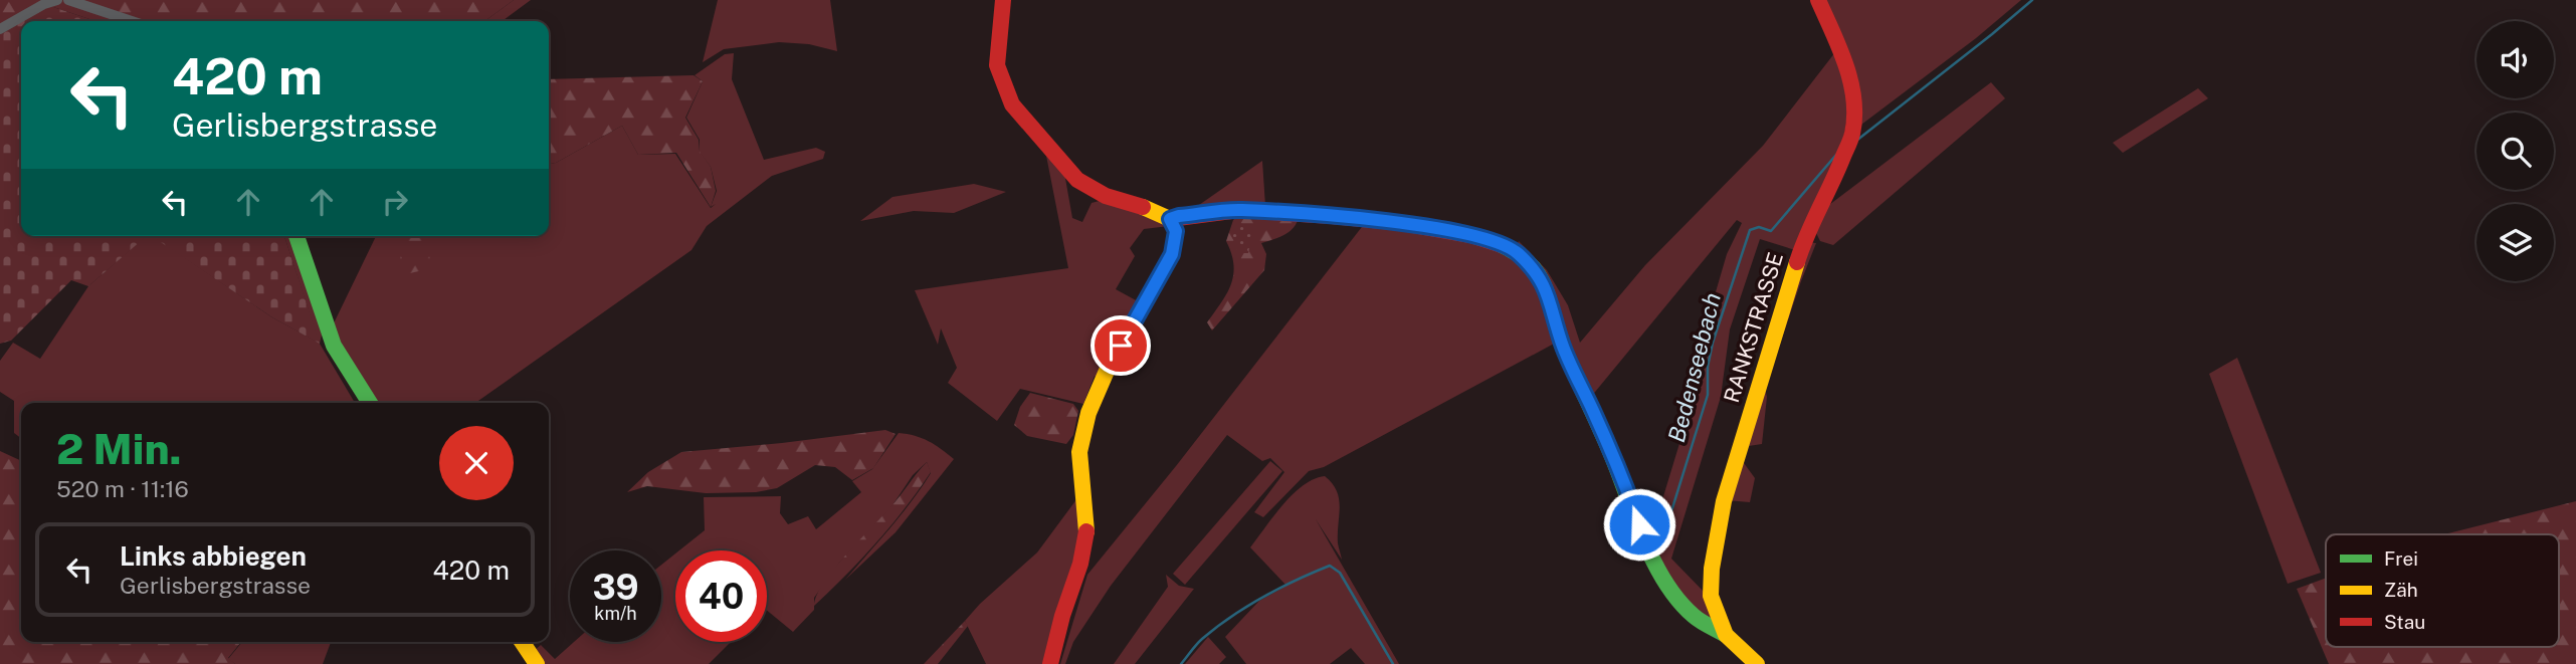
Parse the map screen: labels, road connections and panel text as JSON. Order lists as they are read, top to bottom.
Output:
{
  "streets": {
    "street": ["RANKSTRASSE"]
  },
  "water": ["Bedenseebach"],
  "legend": ["Frei", "Zäh", "Stau"],
  "page": {
    "turn": ["420 m", "Gerlisbergstrasse"],
    "heading": ["2 Min.", "520 m · 11:16"],
    "list": [
      {
        "name": "Links abbiegen",
        "note": "Gerlisbergstrasse",
        "value": "420 m"
      }
    ],
    "speed": "39 km/h",
    "limit": "40"
  }
}
